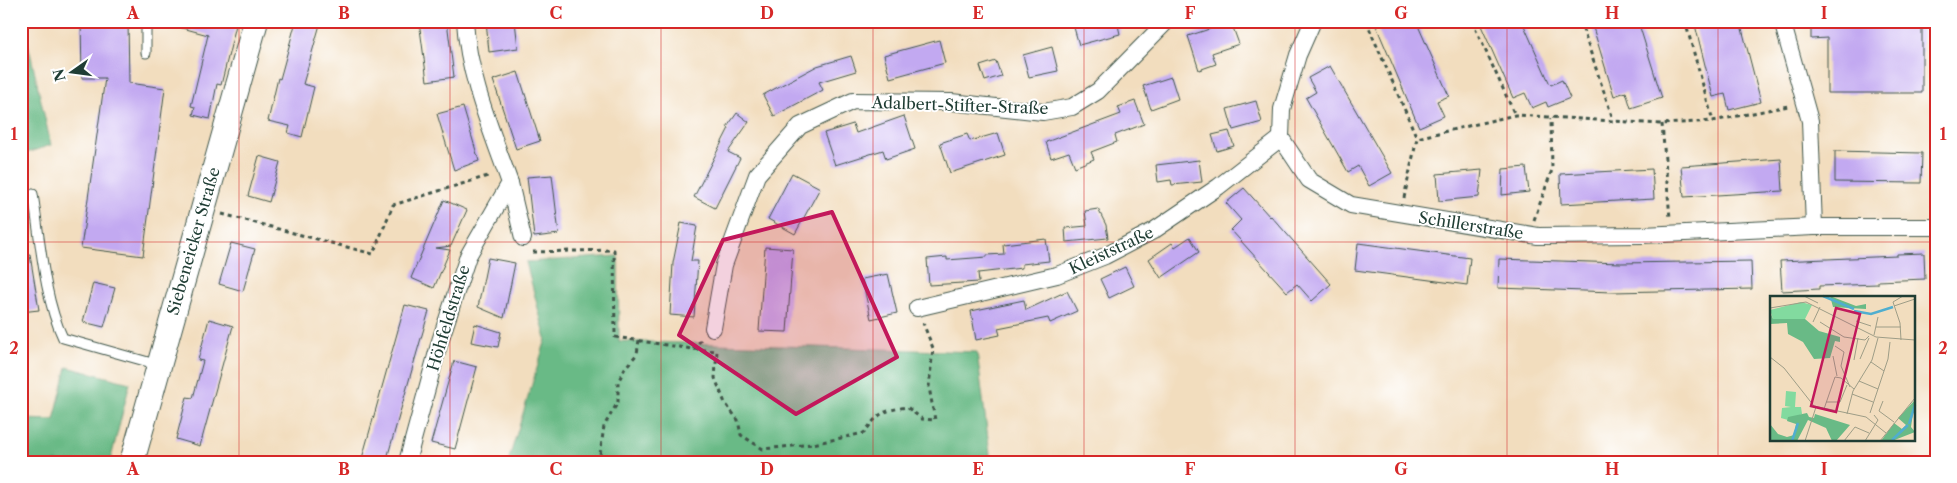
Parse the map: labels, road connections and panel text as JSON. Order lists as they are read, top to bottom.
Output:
{
  "streets": {
    "main road": ["Siebeneicker Straße"],
    "street": [
      "Adalbert-Stifter-Straße",
      "Schillerstraße",
      "Kleiststraße",
      "Höhfeldstraße"
    ]
  },
  "crossings": [
    ["Schillerstraße", "Kleiststraße"]
  ],
  "north": "left",
  "grid": {
    "columns": [
      "A",
      "B",
      "C",
      "D",
      "E",
      "F",
      "G",
      "H",
      "I"
    ],
    "rows": ["1", "2"]
  }
}
